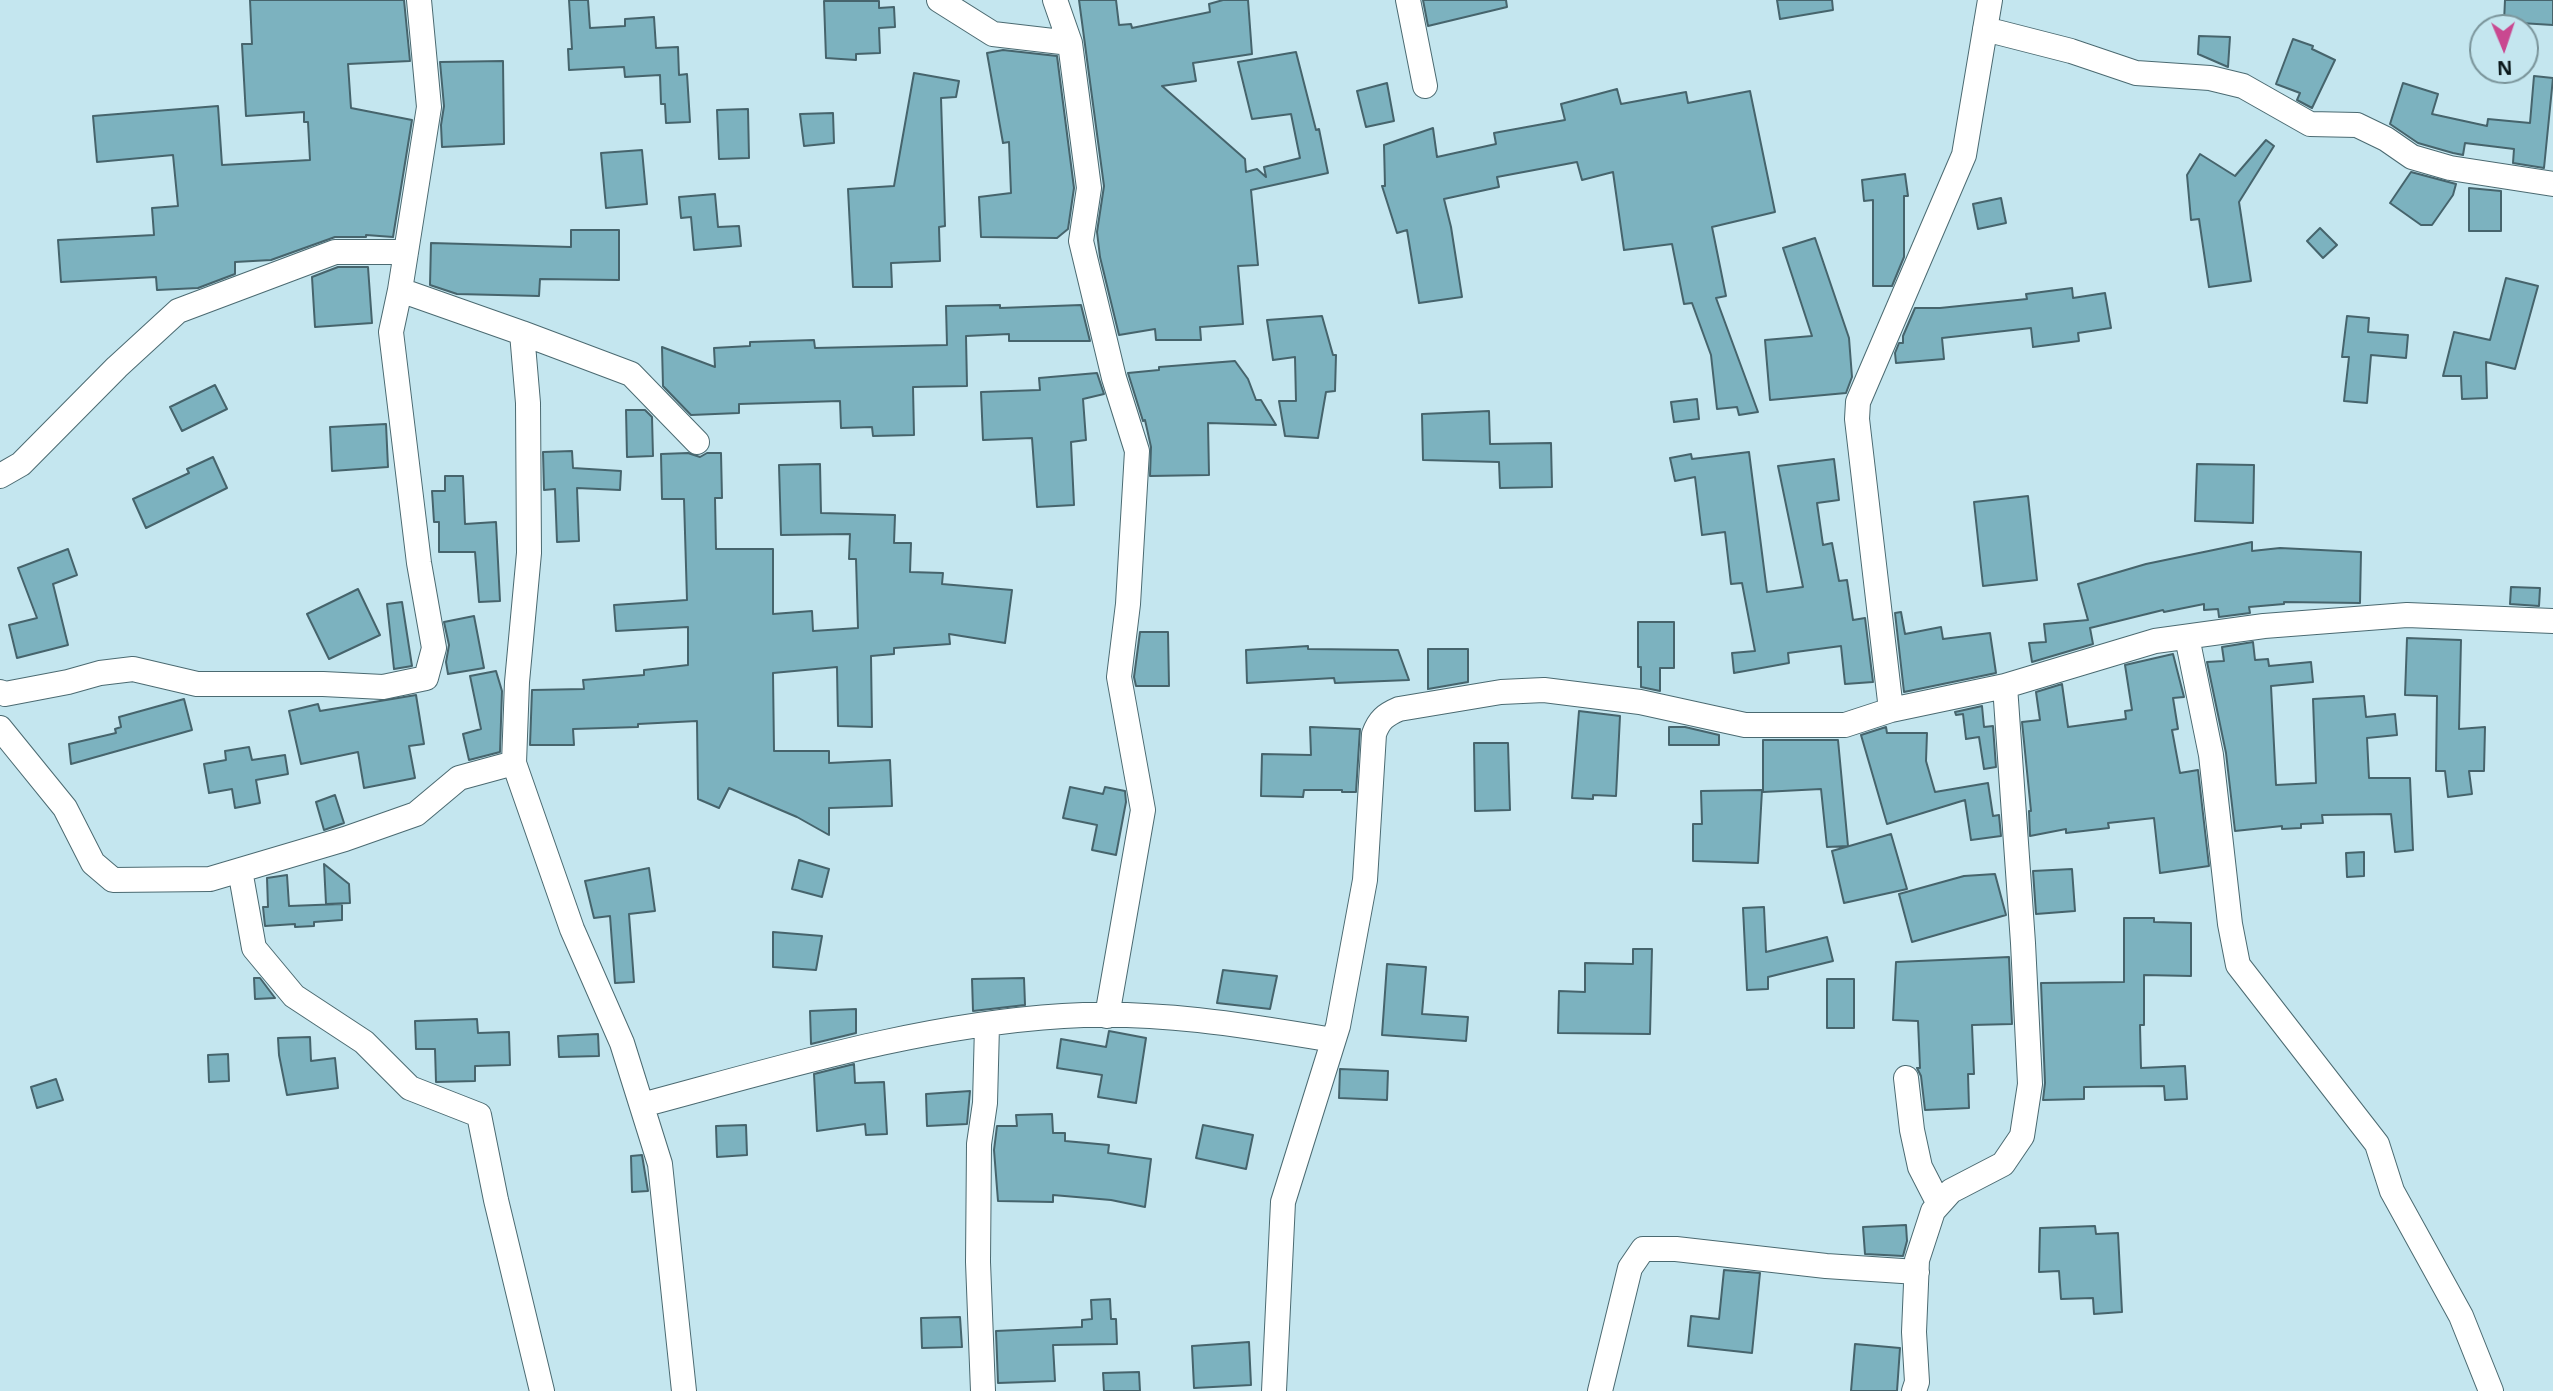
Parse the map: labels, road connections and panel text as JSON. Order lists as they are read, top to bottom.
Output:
{
  "north": "bottom"
}
